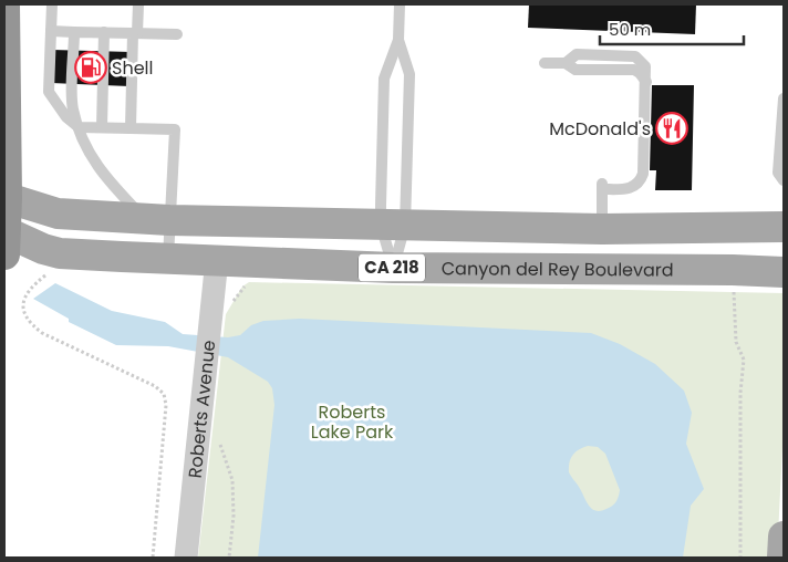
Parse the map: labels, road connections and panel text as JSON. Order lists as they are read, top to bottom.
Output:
{
  "streets": {
    "main road": ["CA 218", "Canyon del Rey Boulevard"],
    "street": ["Roberts Avenue"]
  },
  "crossings": [
    ["Canyon del Rey Boulevard", "Roberts Avenue"]
  ],
  "parks": ["Roberts Lake Park"],
  "places": {
    "fuel station": ["Shell"],
    "restaurant": ["McDonald's"]
  },
  "scale_bar": "50 m"
}
